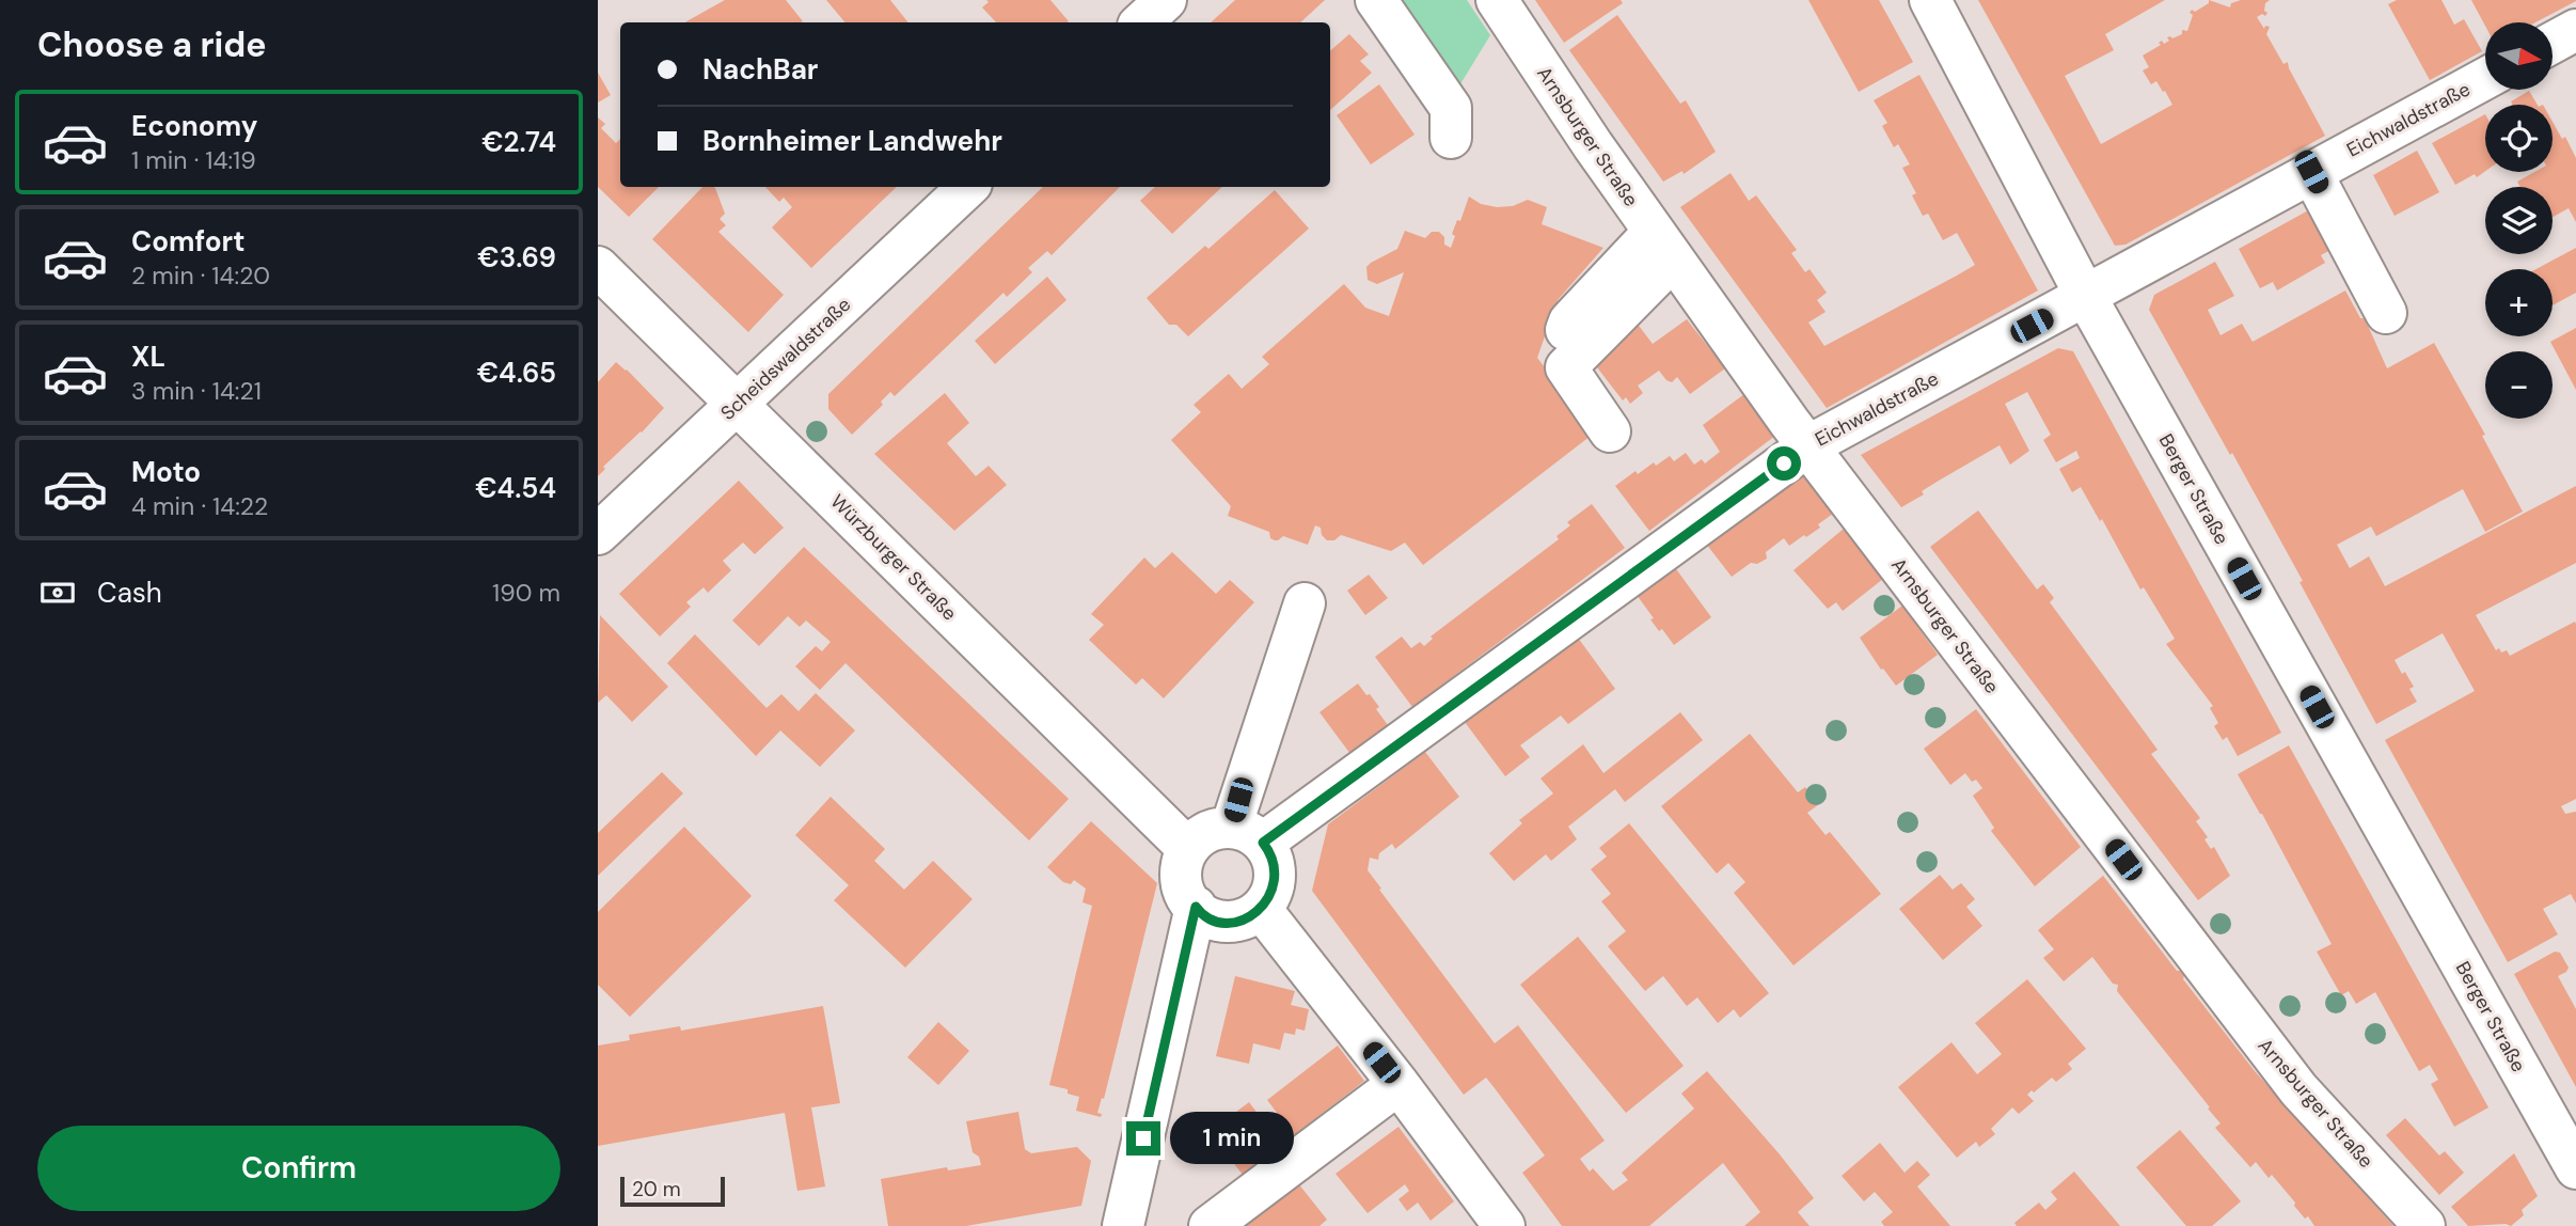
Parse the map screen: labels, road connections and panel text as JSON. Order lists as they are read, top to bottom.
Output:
{
  "streets": {
    "street": [
      "Eichwaldstraße",
      "Arnsburger Straße",
      "Scheidswaldstraße",
      "Berger Straße",
      "Würzburger Straße"
    ]
  },
  "crossings": [
    ["Eichwaldstraße", "Arnsburger Straße"],
    ["Eichwaldstraße", "Berger Straße"],
    ["Eichwaldstraße", "Würzburger Straße"],
    ["Scheidswaldstraße", "Würzburger Straße"]
  ],
  "scale_bar": "20 m",
  "north": "right",
  "page": {
    "heading": "Choose a ride",
    "map_buttons": ["+", "−"],
    "banner": ["NachBar", "Bornheimer Landwehr"],
    "list": [
      {
        "name": "Economy",
        "note": "1 min · 14:19",
        "value": "€2.74"
      },
      {
        "name": "Comfort",
        "note": "2 min · 14:20",
        "value": "€3.69"
      },
      {
        "name": "XL",
        "note": "3 min · 14:21",
        "value": "€4.65"
      },
      {
        "name": "Moto",
        "note": "4 min · 14:22",
        "value": "€4.54"
      }
    ],
    "pay": ["Cash", "190 m"],
    "buttons": "Confirm",
    "bubble": "1 min",
    "scale": "20 m"
  }
}
